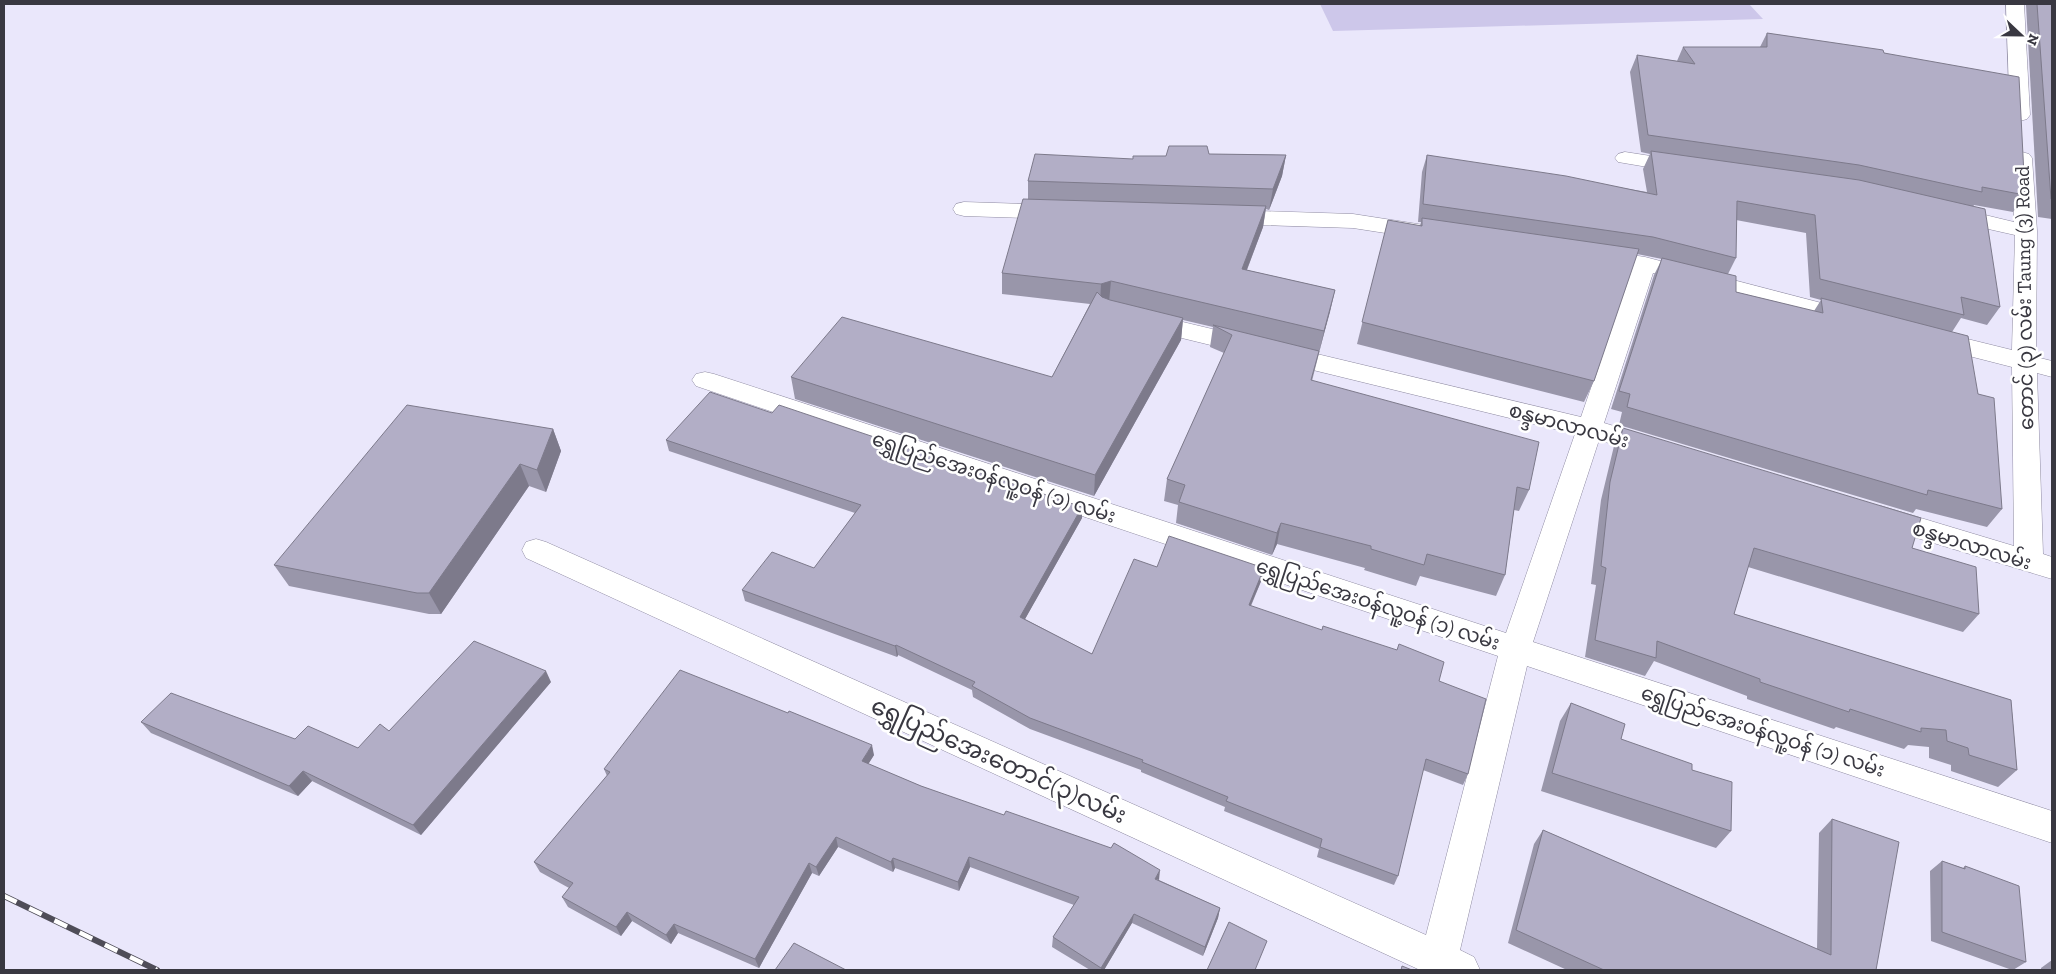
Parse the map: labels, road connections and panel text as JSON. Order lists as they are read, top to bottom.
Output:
{
  "streets": {
    "street": [
      "တောင် (၃) လမ်း Taung (3) Road",
      "စန္ဒမာလာလမ်း",
      "ရွှေပြည်အေးဝန်လူ့ဝန် (၁) လမ်း",
      "ရွှေပြည်အေးတောင်(၃)လမ်း"
    ]
  },
  "crossings": [
    ["တောင် (၃) လမ်း Taung (3) Road", "စန္ဒမာလာလမ်း"]
  ],
  "north": "right"
}
